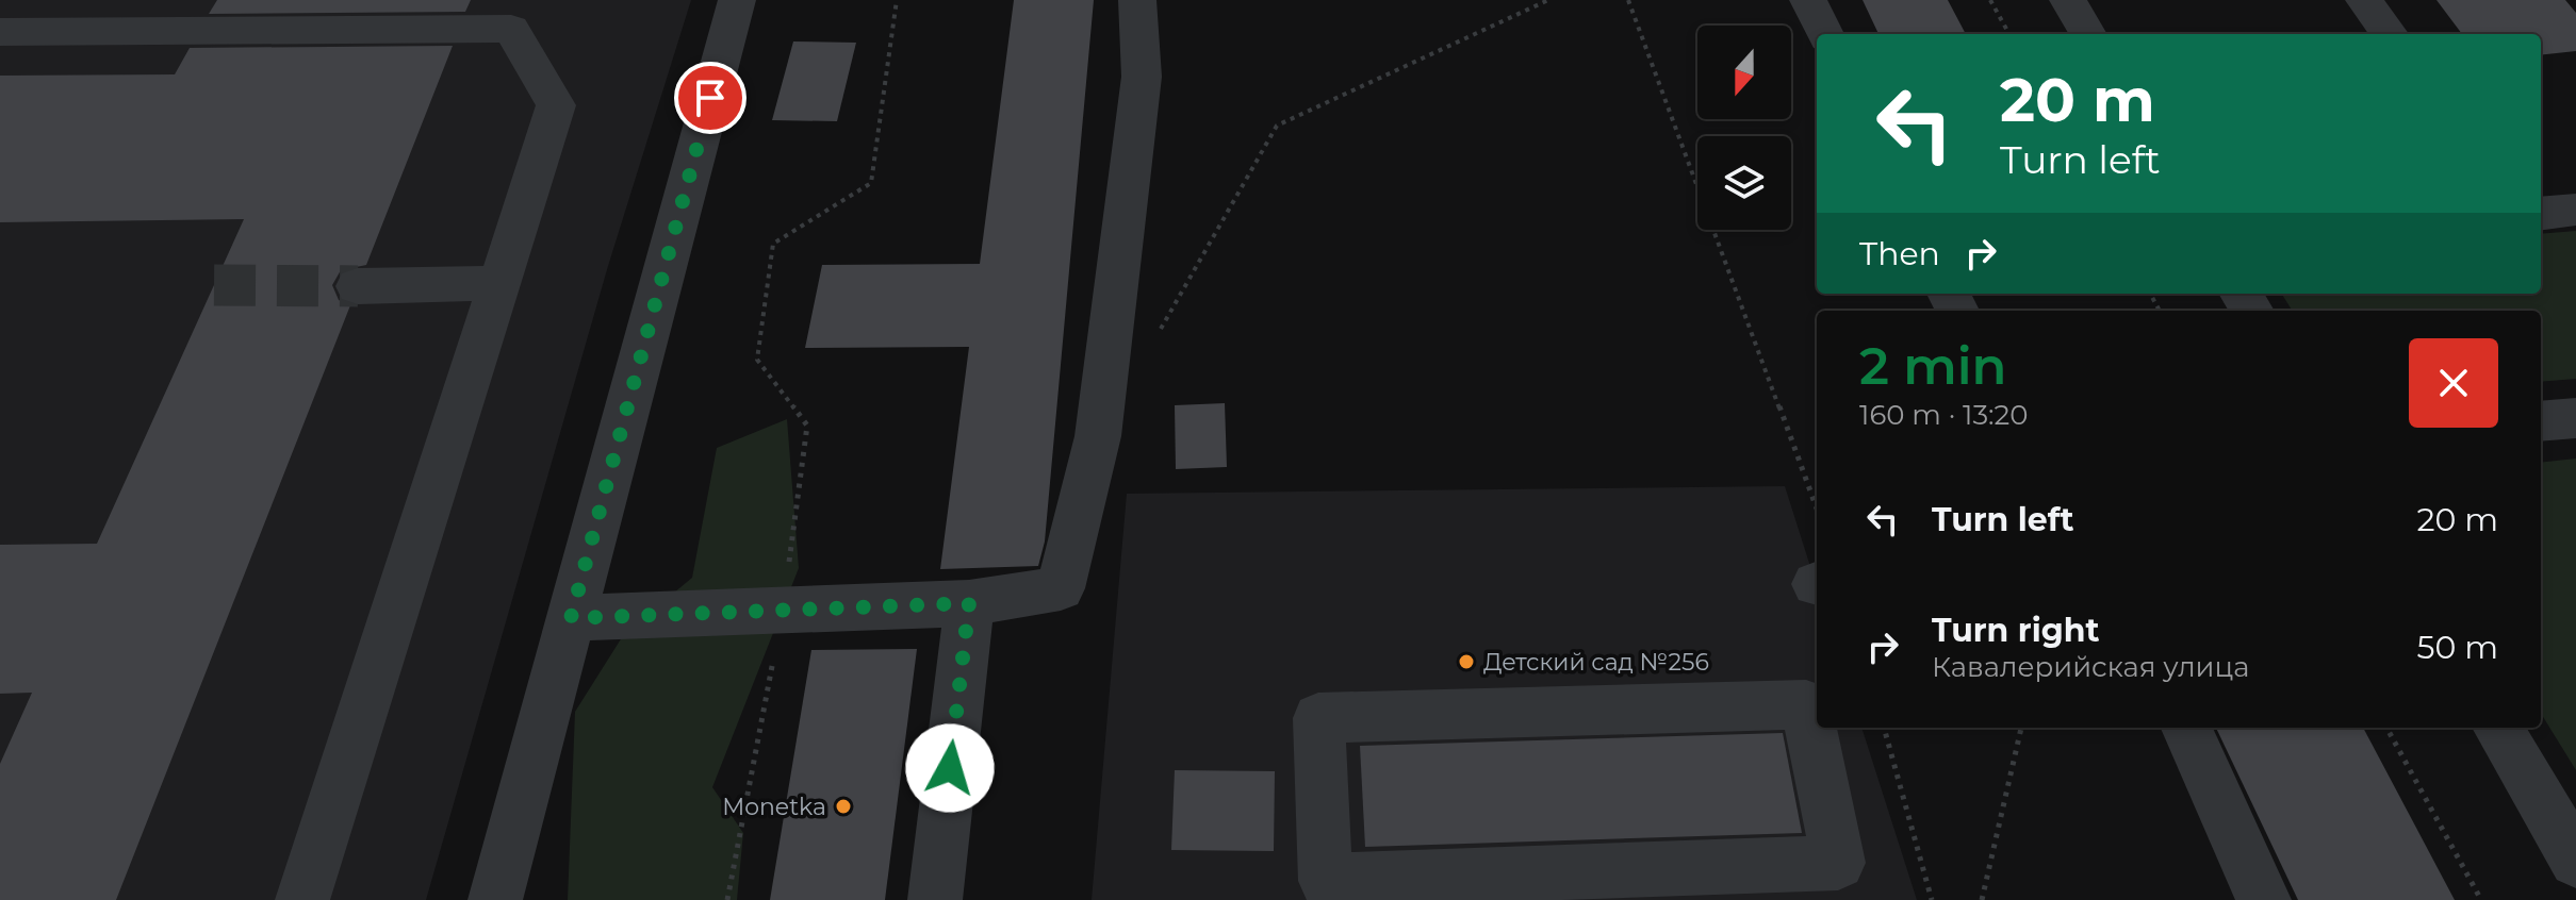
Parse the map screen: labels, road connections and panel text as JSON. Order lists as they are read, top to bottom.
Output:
{
  "places": ["Детский сад №256", "Monetka"],
  "north": "bottom",
  "page": {
    "turn": ["20 m", "Turn left"],
    "then": "Then",
    "heading": ["2 min", "160 m · 13:20"],
    "list": [
      {
        "name": "Turn left",
        "value": "20 m"
      },
      {
        "name": "Turn right",
        "note": "Кавалерийская улица",
        "value": "50 m"
      }
    ]
  }
}
